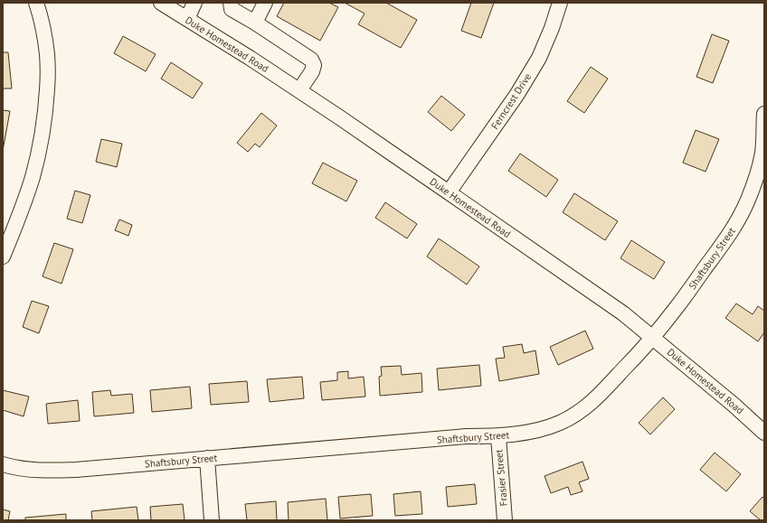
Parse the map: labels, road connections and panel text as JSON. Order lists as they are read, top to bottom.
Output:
{
  "streets": {
    "street": [
      "Duke Homestead Road",
      "Ferncrest Drive",
      "Shaftsbury Street",
      "Frasier Street"
    ]
  },
  "crossings": [
    ["Duke Homestead Road", "Ferncrest Drive"],
    ["Duke Homestead Road", "Shaftsbury Street"],
    ["Shaftsbury Street", "Frasier Street"]
  ]
}
